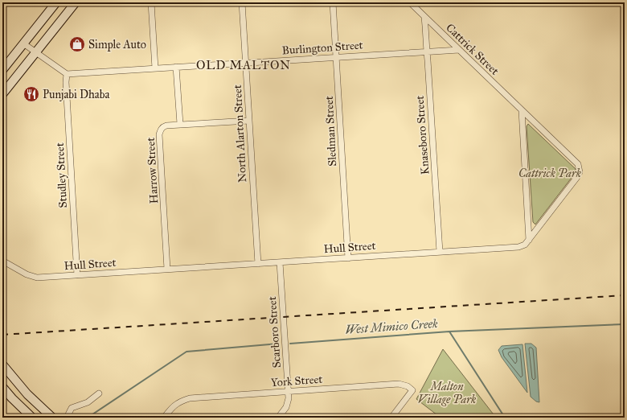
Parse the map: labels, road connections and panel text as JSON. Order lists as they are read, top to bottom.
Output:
{
  "streets": {
    "street": [
      "Burlington Street",
      "Cattrick Street",
      "Sledman Street",
      "North Alarton Street",
      "Knaseboro Street",
      "Harrow Street",
      "Studley Street",
      "Hull Street",
      "Scarboro Street",
      "York Street"
    ]
  },
  "crossings": [
    ["Burlington Street", "Cattrick Street"],
    ["Burlington Street", "Sledman Street"],
    ["Burlington Street", "North Alarton Street"],
    ["Burlington Street", "Knaseboro Street"],
    ["Burlington Street", "Studley Street"],
    ["Cattrick Street", "Knaseboro Street"],
    ["Cattrick Street", "Hull Street"],
    ["Sledman Street", "Hull Street"],
    ["North Alarton Street", "Hull Street"],
    ["Knaseboro Street", "Hull Street"],
    ["Harrow Street", "Hull Street"],
    ["Studley Street", "Hull Street"],
    ["Hull Street", "Scarboro Street"],
    ["Scarboro Street", "York Street"]
  ],
  "districts": ["OLD MALTON"],
  "water": ["West Mimico Creek"],
  "parks": ["Cattrick Park", "Malton Village Park"],
  "places": {
    "shop": ["Simple Auto"],
    "restaurant": ["Punjabi Dhaba"]
  }
}
